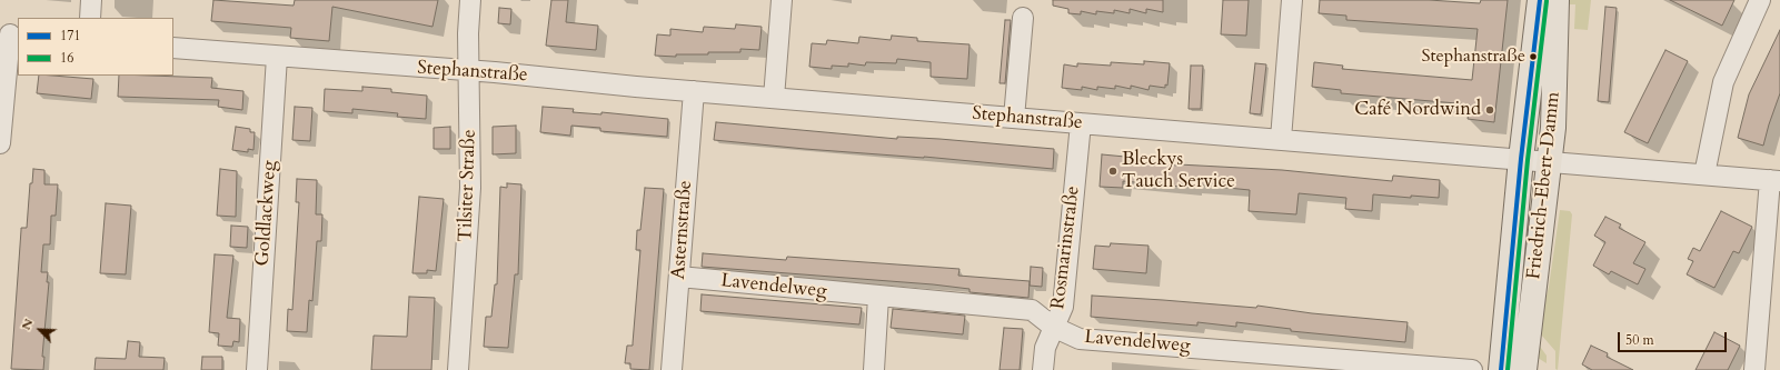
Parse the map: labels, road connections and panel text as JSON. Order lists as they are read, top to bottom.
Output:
{
  "streets": {
    "main road": ["Friedrich-Ebert-Damm"],
    "street": [
      "Stephanstraße",
      "Tilsiter Straße",
      "Goldlackweg",
      "Asternstraße",
      "Rosmarinstraße",
      "Lavendelweg"
    ]
  },
  "crossings": [
    ["Stephanstraße", "Tilsiter Straße"],
    ["Stephanstraße", "Friedrich-Ebert-Damm"],
    ["Stephanstraße", "Goldlackweg"],
    ["Stephanstraße", "Asternstraße"],
    ["Stephanstraße", "Rosmarinstraße"],
    ["Asternstraße", "Lavendelweg"],
    ["Rosmarinstraße", "Lavendelweg"]
  ],
  "places": ["Stephanstraße", "Café Nordwind", "Bleckys Tauch Service"],
  "lines": ["transit line 171", "transit line 16"],
  "legend": ["171", "16"],
  "scale_bar": "50 m",
  "north": "top left"
}
